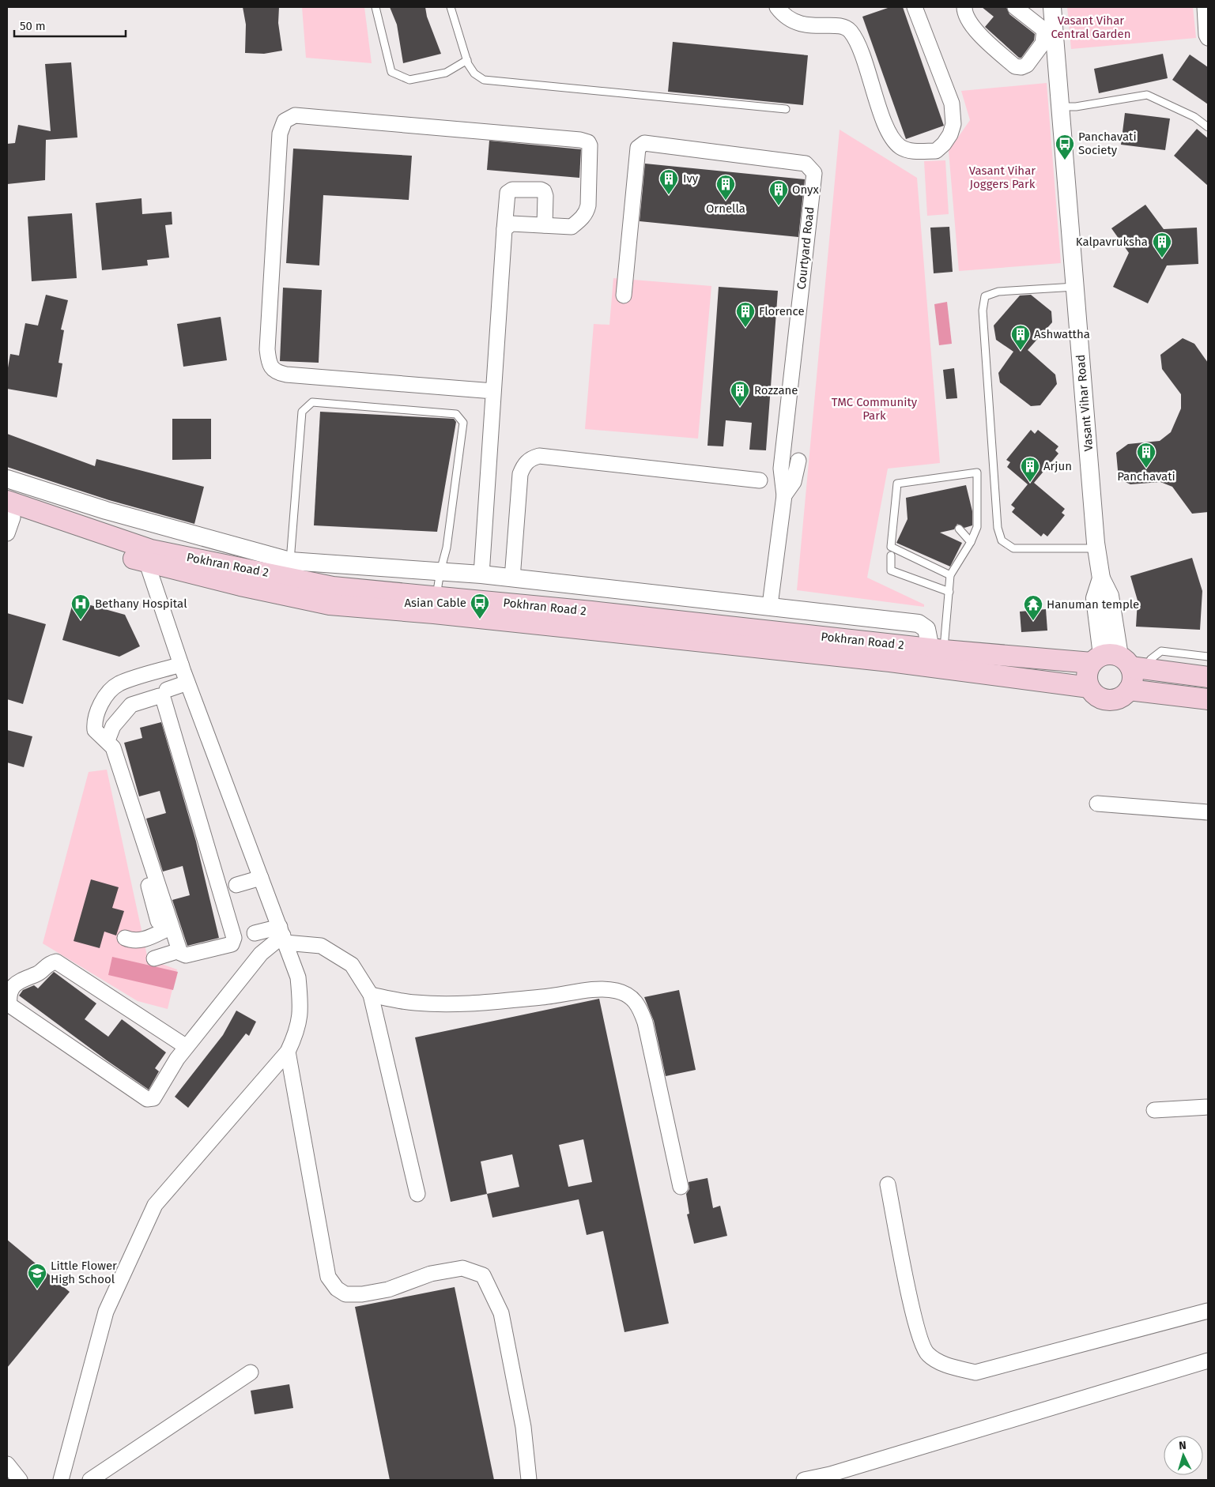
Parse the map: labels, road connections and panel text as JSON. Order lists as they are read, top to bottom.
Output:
{
  "streets": {
    "main road": ["Pokhran Road 2"],
    "street": ["Courtyard Road", "Vasant Vihar Road"]
  },
  "crossings": [
    ["Vasant Vihar Road", "Pokhran Road 2"]
  ],
  "parks": ["Vasant Vihar Central Garden", "Vasant Vihar Joggers Park", "TMC Community Park"],
  "places": {
    "bus stop": ["Panchavati Society", "Asian Cable"],
    "building": [
      "Ivy",
      "Ornella",
      "Onyx",
      "Kalpavruksha",
      "Florence",
      "Ashwattha",
      "Rozzane",
      "Panchavati",
      "Arjun"
    ],
    "hospital": ["Bethany Hospital"],
    "temple": ["Hanuman temple"],
    "school or university": ["Little Flower High School"]
  },
  "scale_bar": "50 m",
  "north": "top"
}
